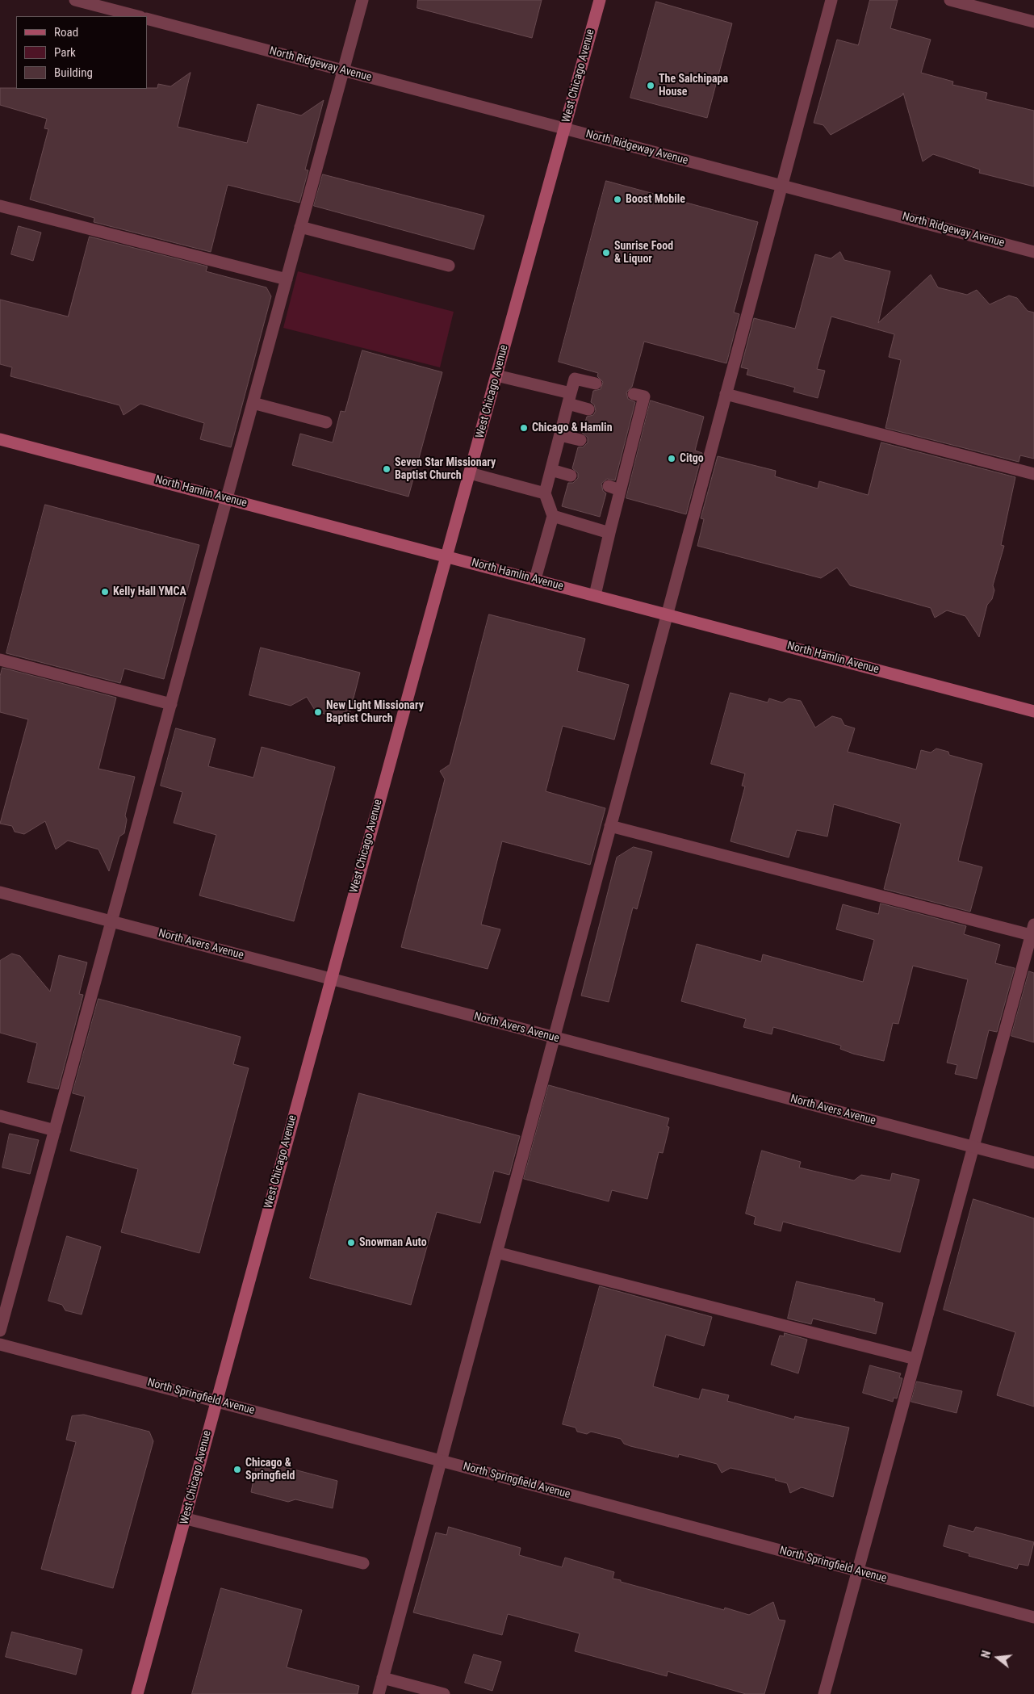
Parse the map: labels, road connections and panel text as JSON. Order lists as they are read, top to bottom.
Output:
{
  "streets": {
    "main road": ["West Chicago Avenue", "North Hamlin Avenue"],
    "street": ["North Ridgeway Avenue", "North Avers Avenue", "North Springfield Avenue"]
  },
  "crossings": [
    ["North Ridgeway Avenue", "West Chicago Avenue"],
    ["West Chicago Avenue", "North Hamlin Avenue"],
    ["West Chicago Avenue", "North Avers Avenue"],
    ["West Chicago Avenue", "North Springfield Avenue"]
  ],
  "places": [
    "The Salchipapa House",
    "Boost Mobile",
    "Sunrise Food & Liquor",
    "Chicago & Hamlin",
    "Citgo",
    "Seven Star Missionary Baptist Church",
    "Kelly Hall YMCA",
    "New Light Missionary Baptist Church",
    "Snowman Auto",
    "Chicago & Springfield"
  ],
  "legend": ["Road", "Park", "Building"],
  "north": "left"
}
